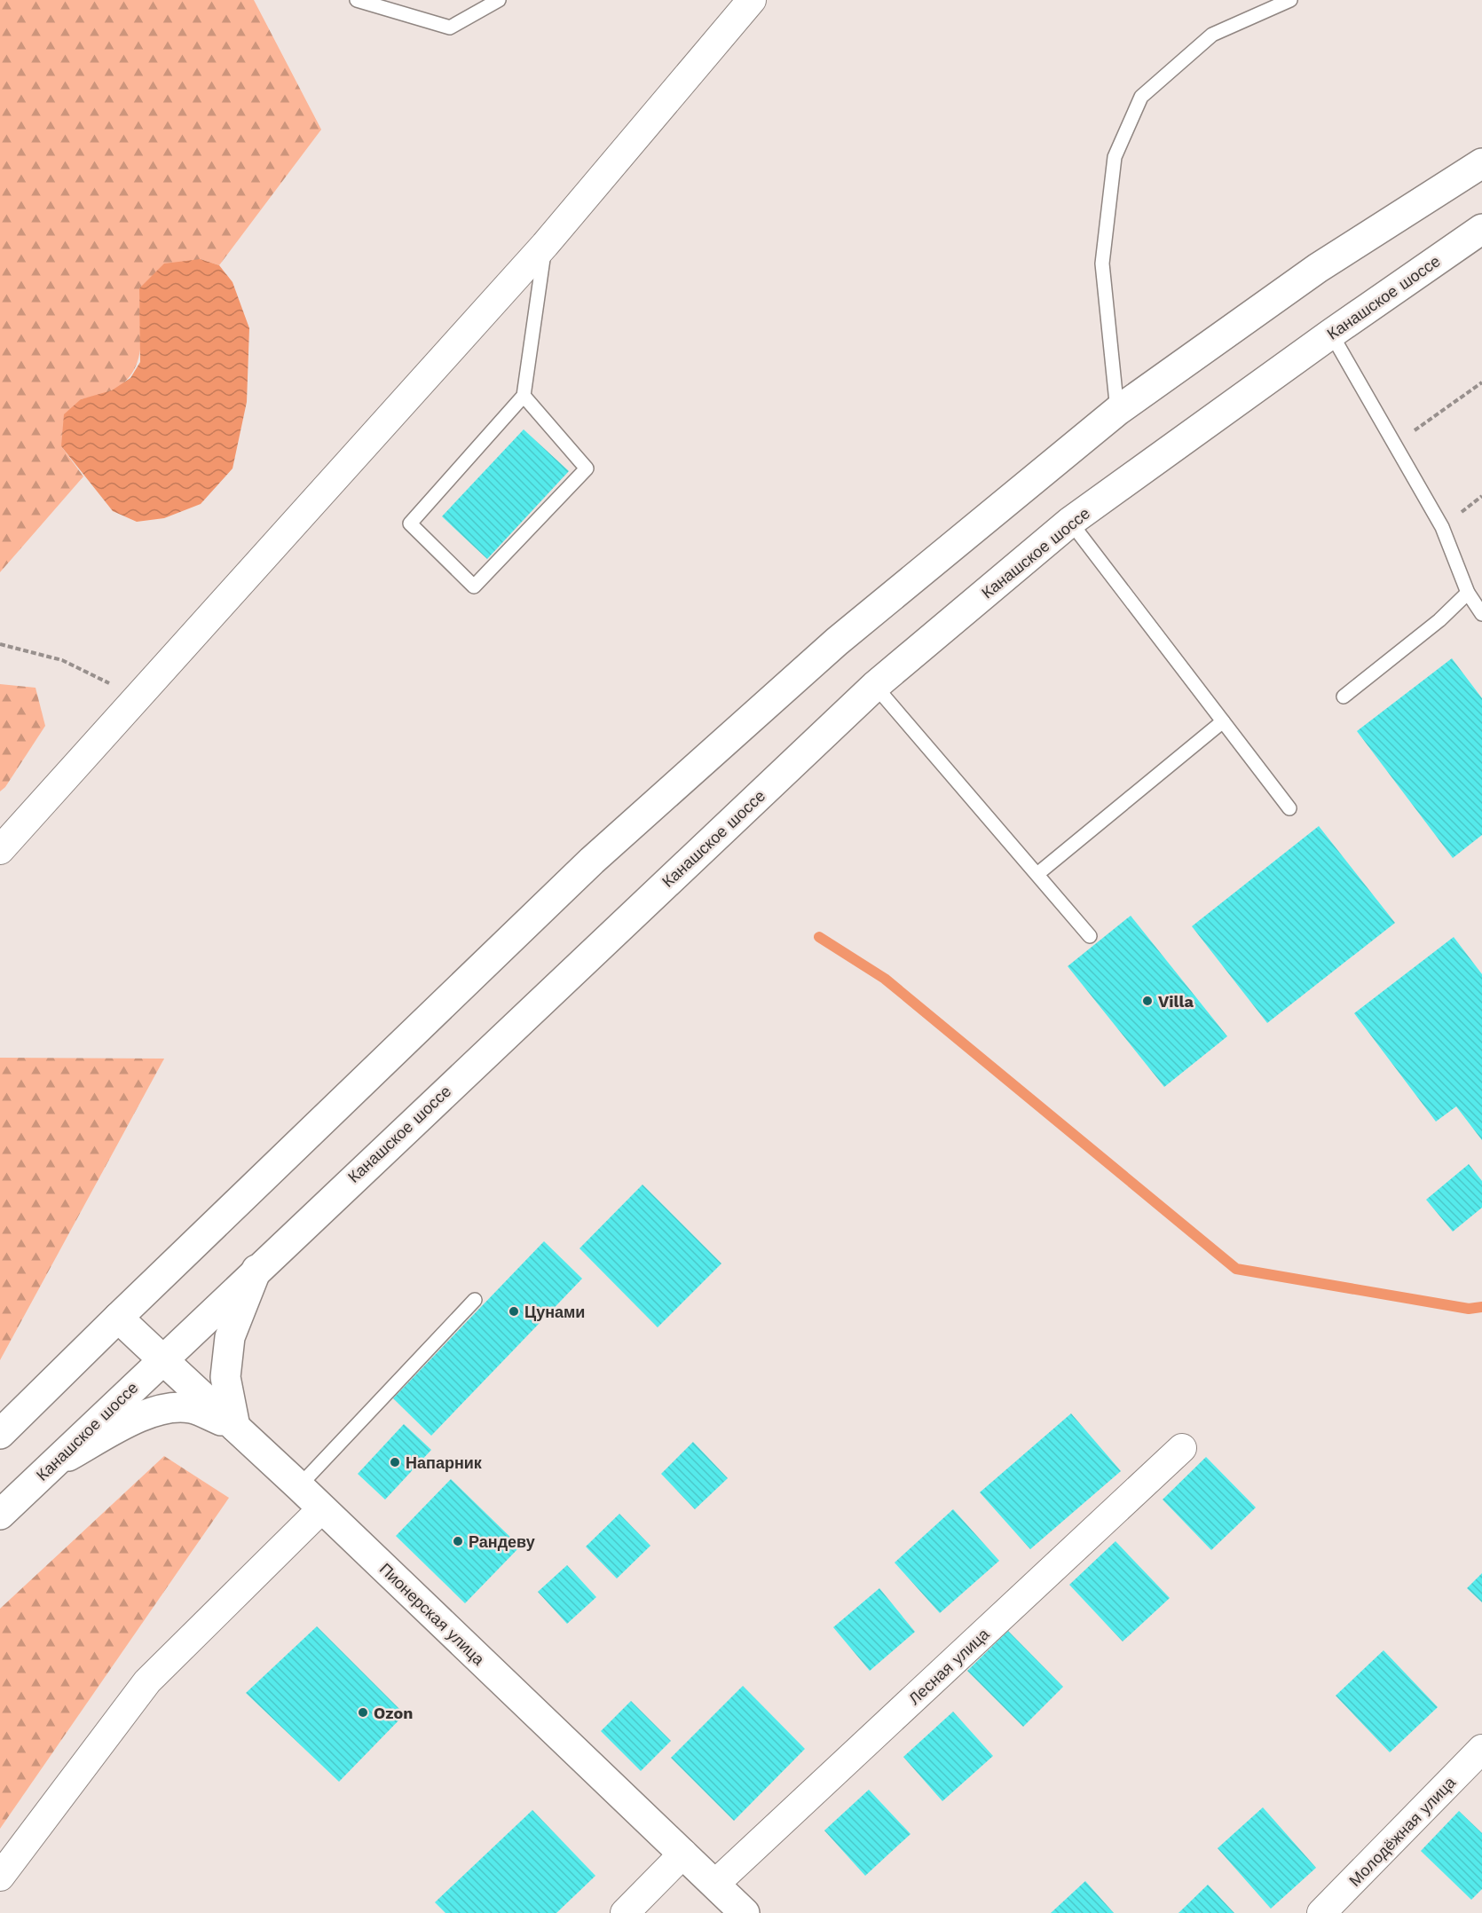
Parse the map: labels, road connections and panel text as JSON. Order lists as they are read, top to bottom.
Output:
{
  "streets": {
    "main road": ["Канашское шоссе", "Пионерская улица"],
    "street": ["Лесная улица", "Молодёжная улица"]
  },
  "crossings": [
    ["Канашское шоссе", "Пионерская улица"],
    ["Пионерская улица", "Лесная улица"]
  ],
  "places": [
    "Villa",
    "Цунами",
    "Напарник",
    "Рандеву",
    "Ozon"
  ]
}
